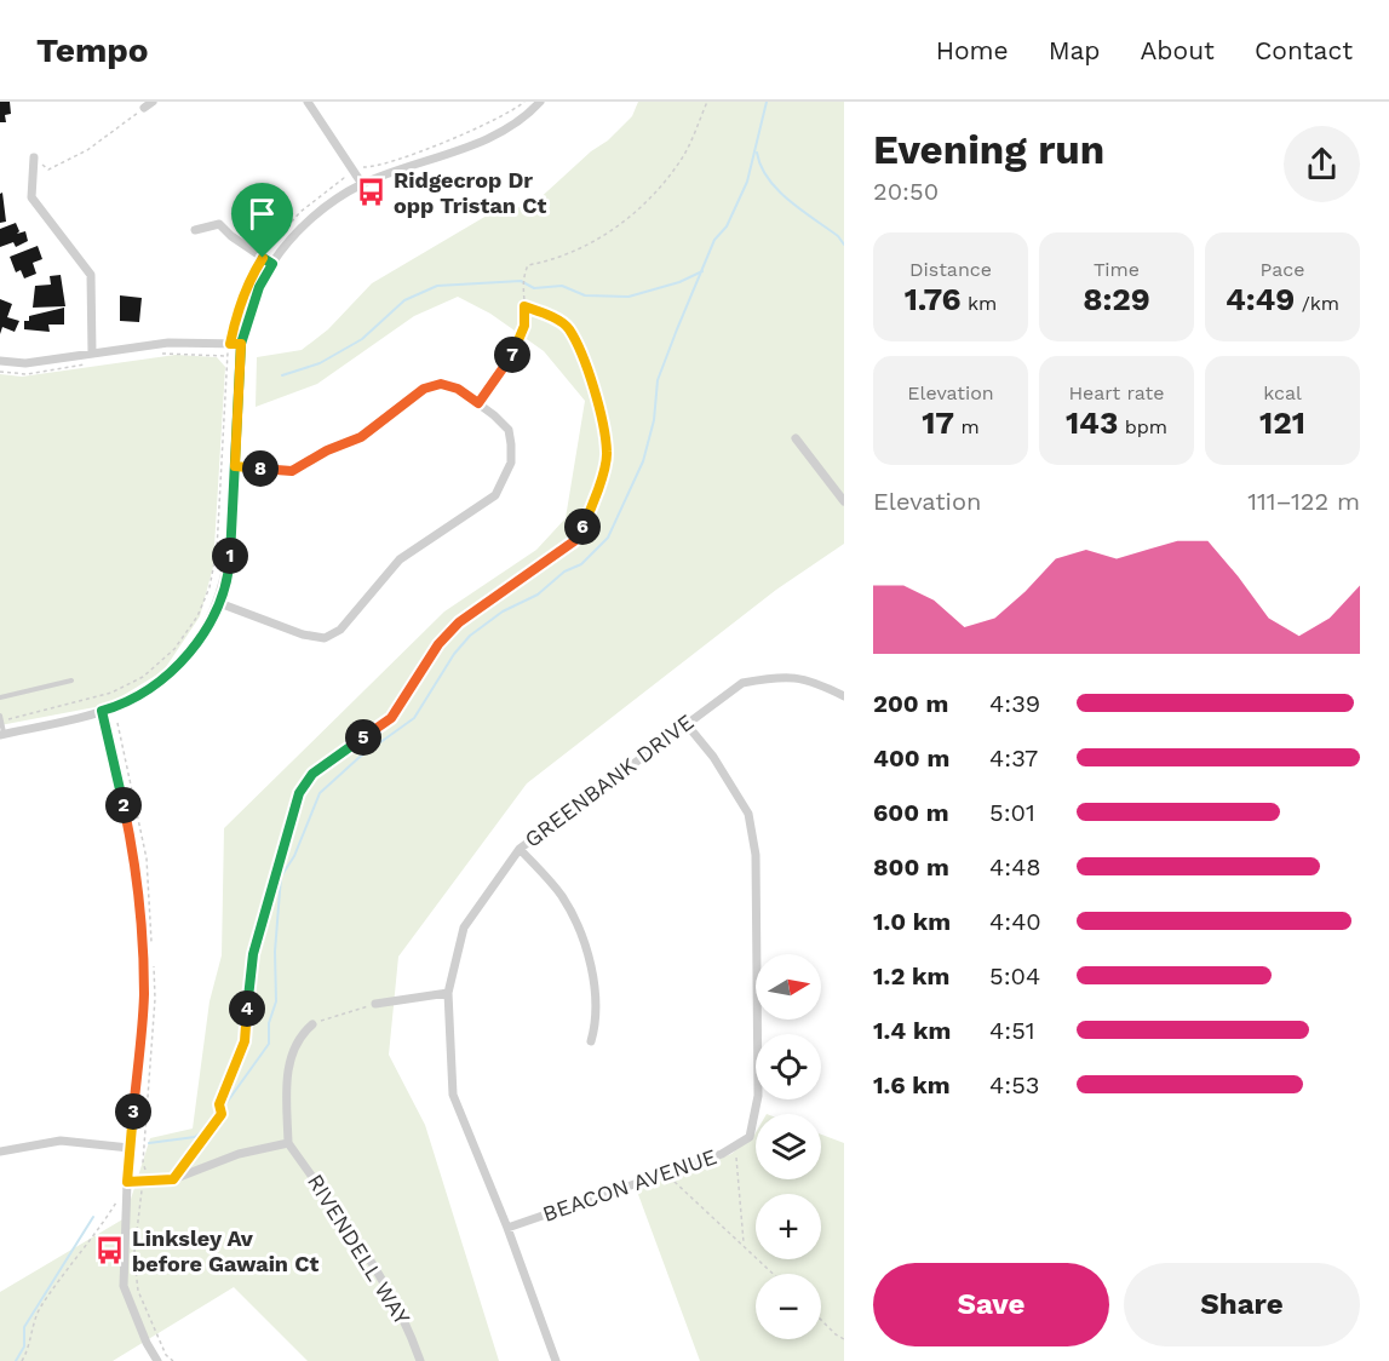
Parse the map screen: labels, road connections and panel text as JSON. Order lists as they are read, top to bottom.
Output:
{
  "streets": {
    "street": ["GREENBANK DRIVE", "BEACON AVENUE", "RIVENDELL WAY"]
  },
  "crossings": [
    ["GREENBANK DRIVE", "BEACON AVENUE"]
  ],
  "places": {
    "bus stop": ["Ridgecrop Dr opp Tristan Ct", "Linksley Av before Gawain Ct"]
  },
  "north": "right",
  "page": {
    "header": "Tempo",
    "nav": [
      "Home",
      "Map",
      "About",
      "Contact"
    ],
    "heading": ["Evening run", "20:50"],
    "stats": [
      ["Distance", "1.76 km"],
      ["Time", "8:29"],
      ["Pace", "4:49 /km"],
      ["Elevation", "17 m"],
      ["Heart rate", "143 bpm"],
      ["kcal", "121"]
    ],
    "pins": [
      "7",
      "8",
      "6",
      "1",
      "5",
      "2",
      "4",
      "3"
    ],
    "chart": ["Elevation", "111–122 m"],
    "list": [
      {
        "name": "200 m",
        "note": "4:39"
      },
      {
        "name": "400 m",
        "note": "4:37"
      },
      {
        "name": "600 m",
        "note": "5:01"
      },
      {
        "name": "800 m",
        "note": "4:48"
      },
      {
        "name": "1.0 km",
        "note": "4:40"
      },
      {
        "name": "1.2 km",
        "note": "5:04"
      },
      {
        "name": "1.4 km",
        "note": "4:51"
      },
      {
        "name": "1.6 km",
        "note": "4:53"
      }
    ],
    "map_buttons": ["+", "−"],
    "buttons": ["Save", "Share"]
  }
}
